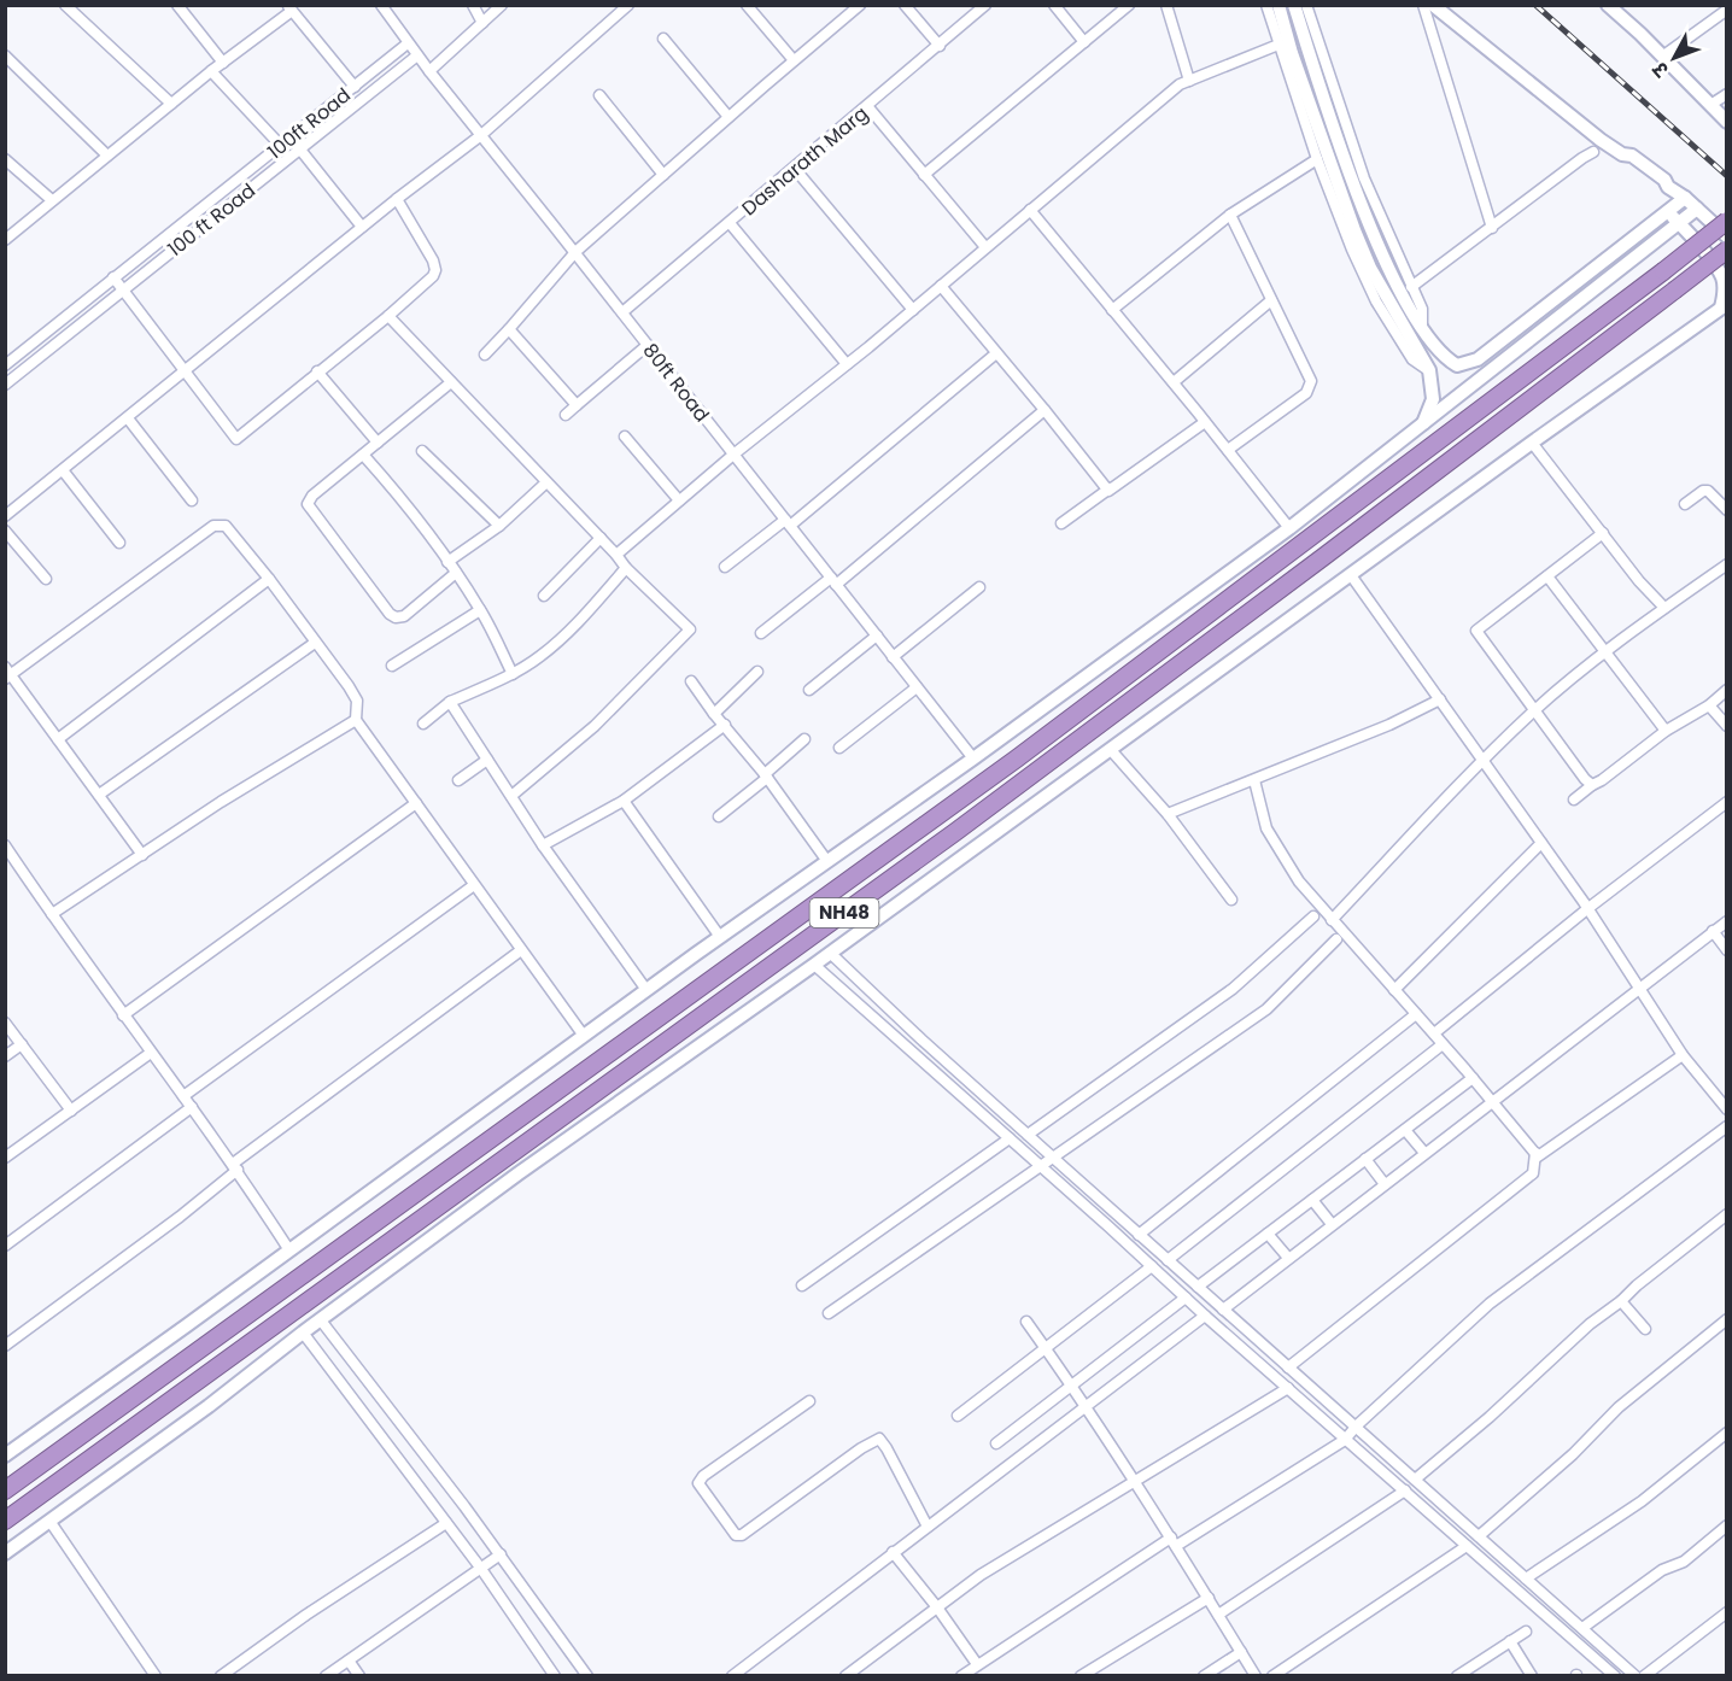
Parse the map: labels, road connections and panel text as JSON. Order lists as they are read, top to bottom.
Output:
{
  "streets": {
    "highway": ["NH48"],
    "street": [
      "100ft Road",
      "Dasharath Marg",
      "100 ft Road",
      "80ft Road"
    ]
  },
  "crossings": [
    ["100ft Road", "80ft Road"],
    ["Dasharath Marg", "80ft Road"],
    ["100 ft Road", "80ft Road"]
  ],
  "north": "bottom left"
}
